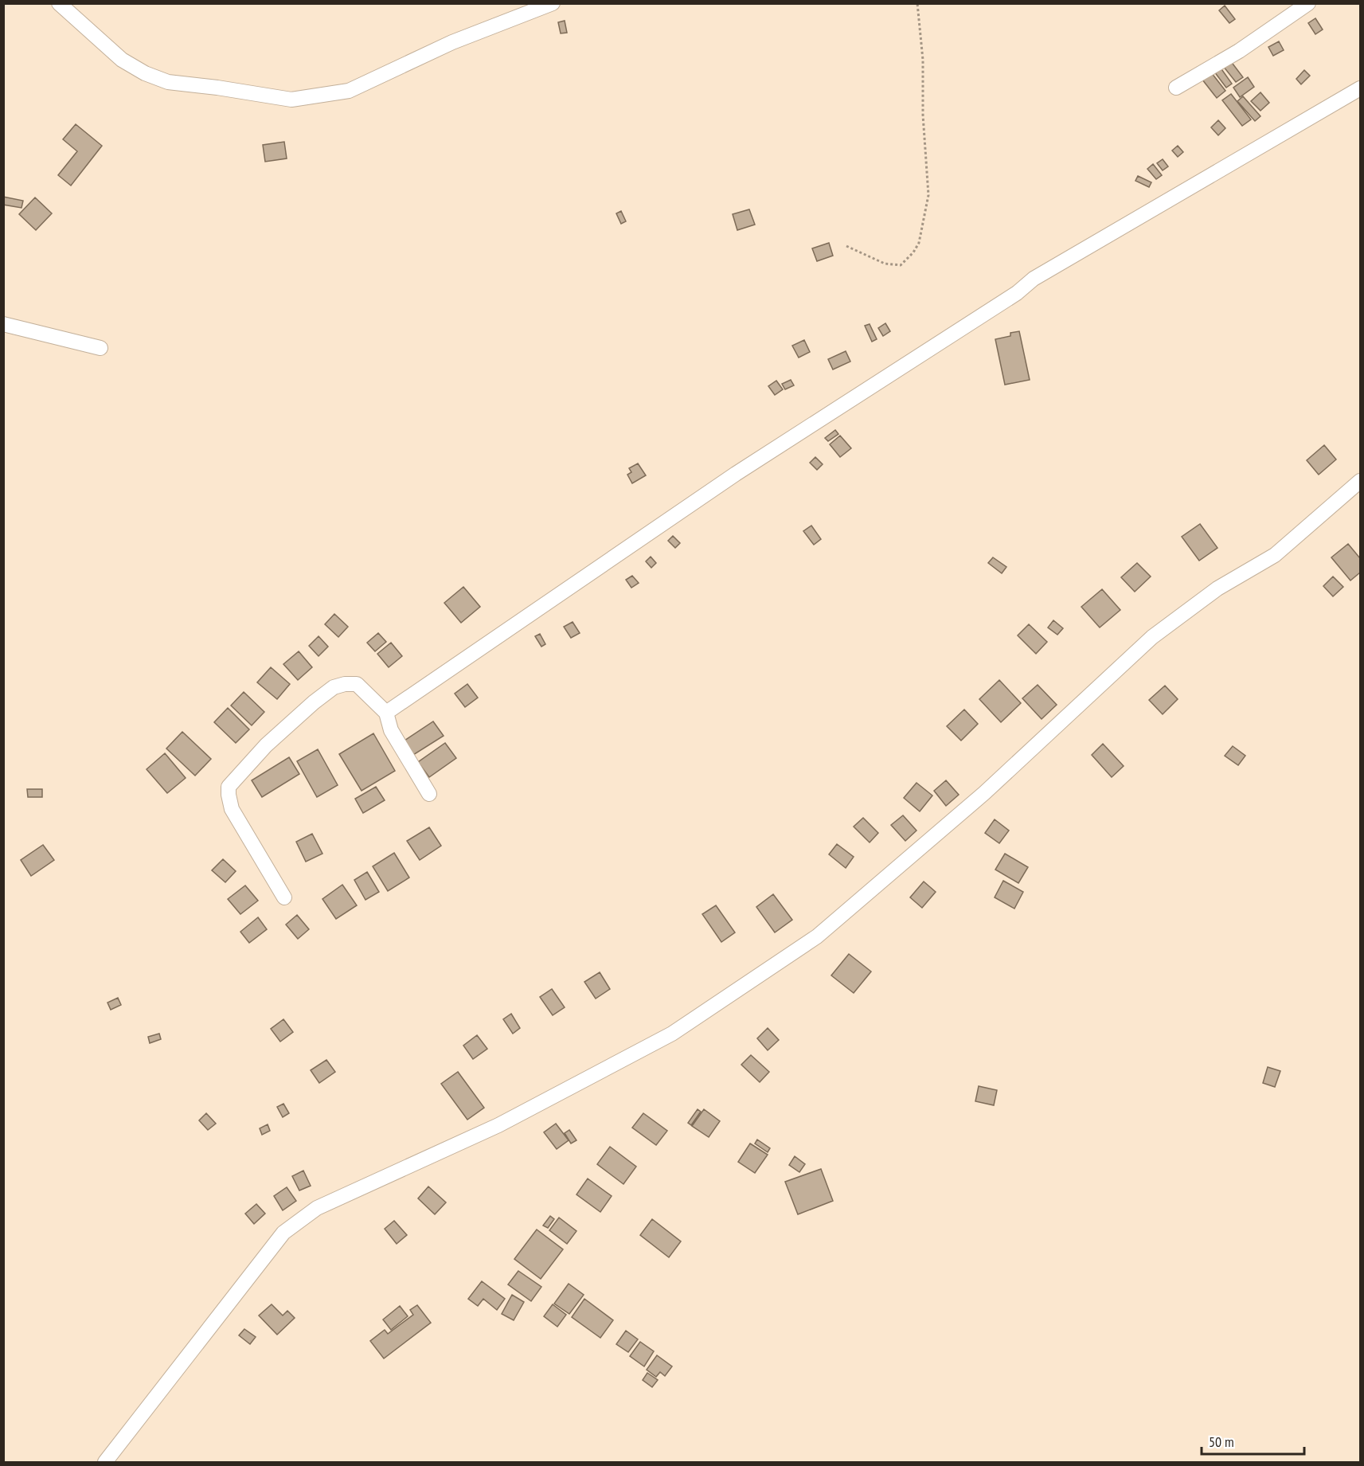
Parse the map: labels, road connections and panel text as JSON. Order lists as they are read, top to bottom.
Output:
{
  "scale_bar": "50 m"
}
